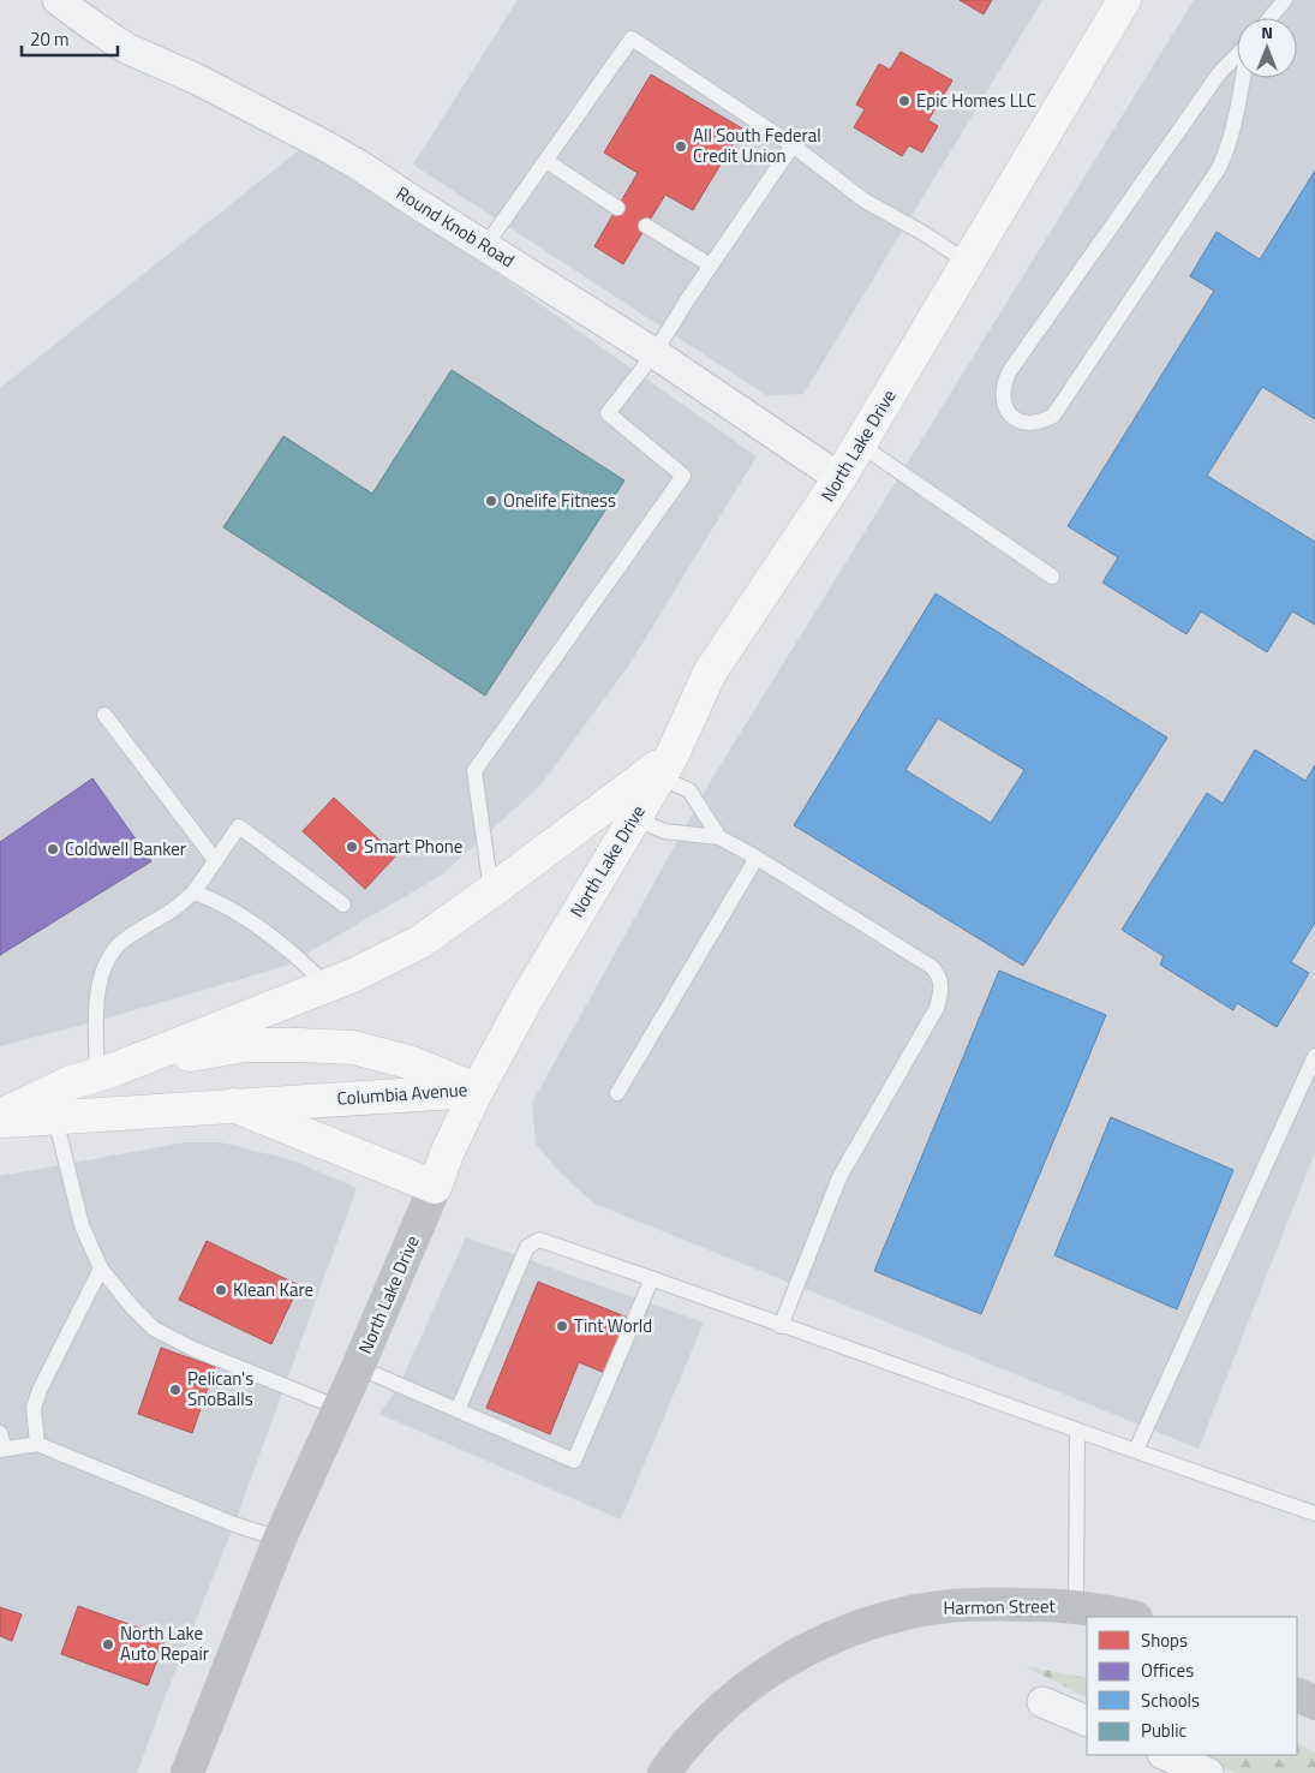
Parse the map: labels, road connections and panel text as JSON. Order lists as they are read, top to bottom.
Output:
{
  "streets": {
    "main road": ["North Lake Drive", "Columbia Avenue", "Harmon Street"],
    "street": ["Round Knob Road"]
  },
  "crossings": [
    ["Round Knob Road", "North Lake Drive"],
    ["North Lake Drive", "Columbia Avenue"]
  ],
  "places": [
    "Epic Homes LLC",
    "All South Federal Credit Union",
    "Onelife Fitness",
    "Smart Phone",
    "Coldwell Banker",
    "Klean Kare",
    "Tint World",
    "Pelican's SnoBalls",
    "North Lake Auto Repair"
  ],
  "legend": [
    "Shops",
    "Offices",
    "Schools",
    "Public"
  ],
  "scale_bar": "20 m",
  "north": "top"
}
